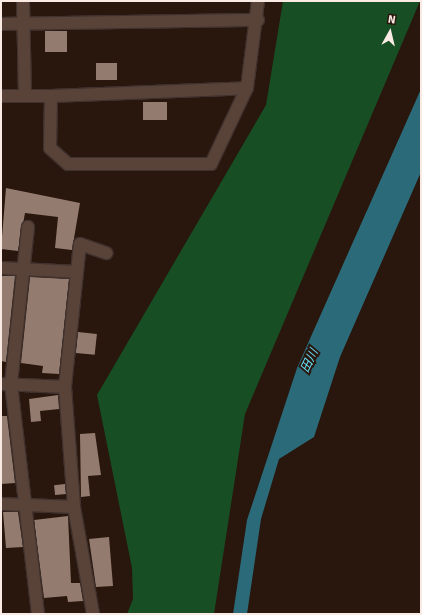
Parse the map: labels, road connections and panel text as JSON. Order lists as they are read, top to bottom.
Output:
{
  "water": ["田川"],
  "north": "top"
}
